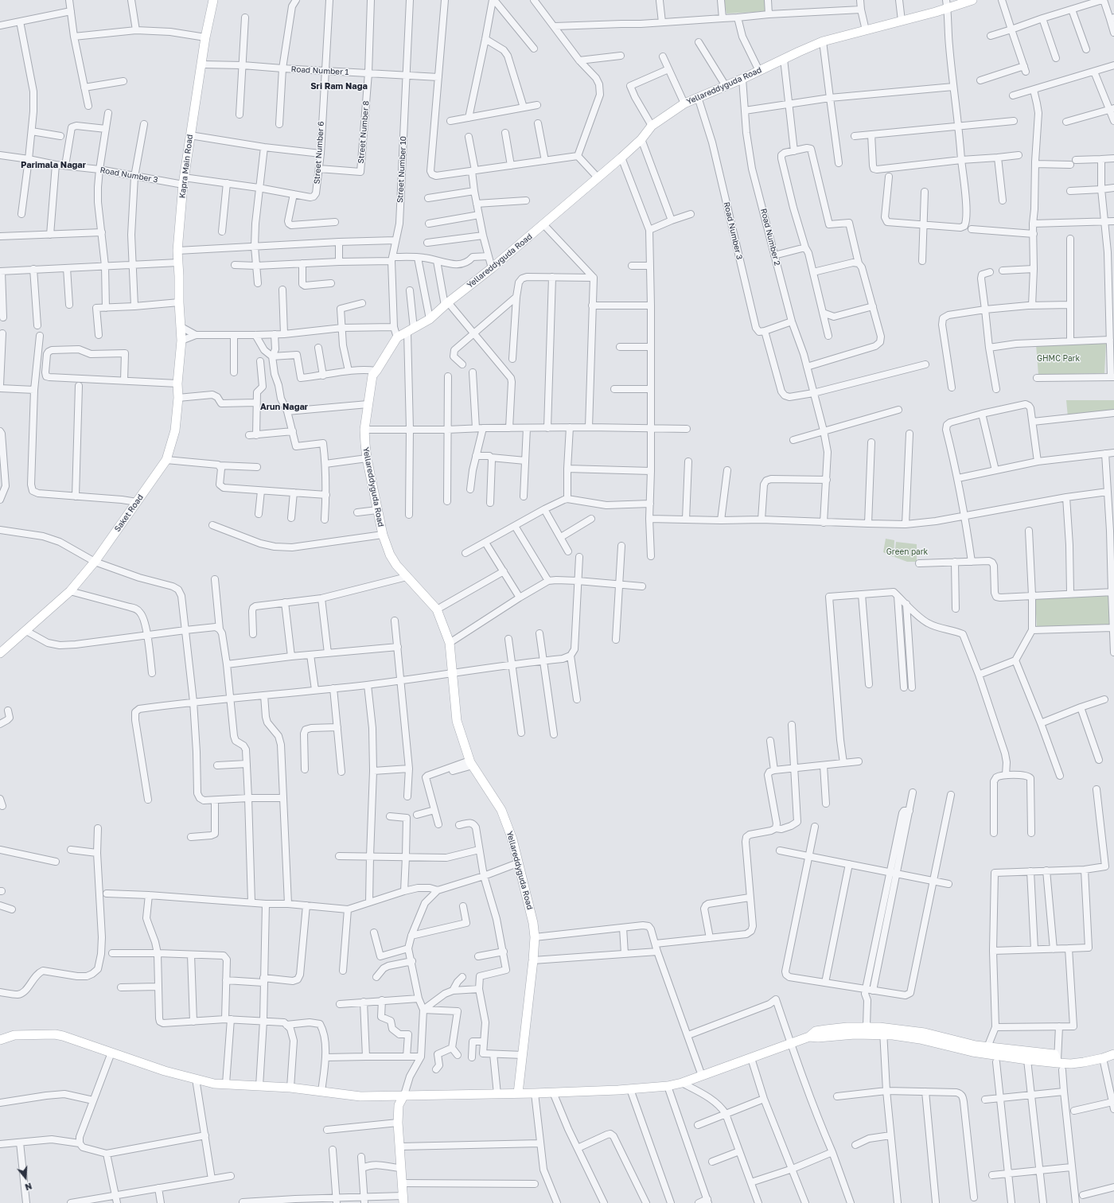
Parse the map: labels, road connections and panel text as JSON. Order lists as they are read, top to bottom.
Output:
{
  "streets": {
    "street": [
      "Road Number 1",
      "Yellareddyguda Road",
      "Street Number 8",
      "Street Number 6",
      "Kapra Main Road",
      "Street Number 10",
      "Road Number 3",
      "Road Number 2",
      "Saket Road"
    ]
  },
  "crossings": [
    ["Road Number 1", "Street Number 8"],
    ["Road Number 1", "Street Number 6"],
    ["Road Number 1", "Kapra Main Road"],
    ["Road Number 1", "Street Number 10"],
    ["Yellareddyguda Road", "Street Number 10"],
    ["Yellareddyguda Road", "Road Number 3"],
    ["Yellareddyguda Road", "Road Number 2"],
    ["Street Number 8", "Street Number 6"],
    ["Street Number 6", "Road Number 3"],
    ["Kapra Main Road", "Road Number 3"],
    ["Kapra Main Road", "Saket Road"]
  ],
  "districts": ["Sri Ram Naga", "Parimala Nagar", "Arun Nagar"],
  "parks": ["GHMC Park", "Green park"],
  "north": "bottom"
}
